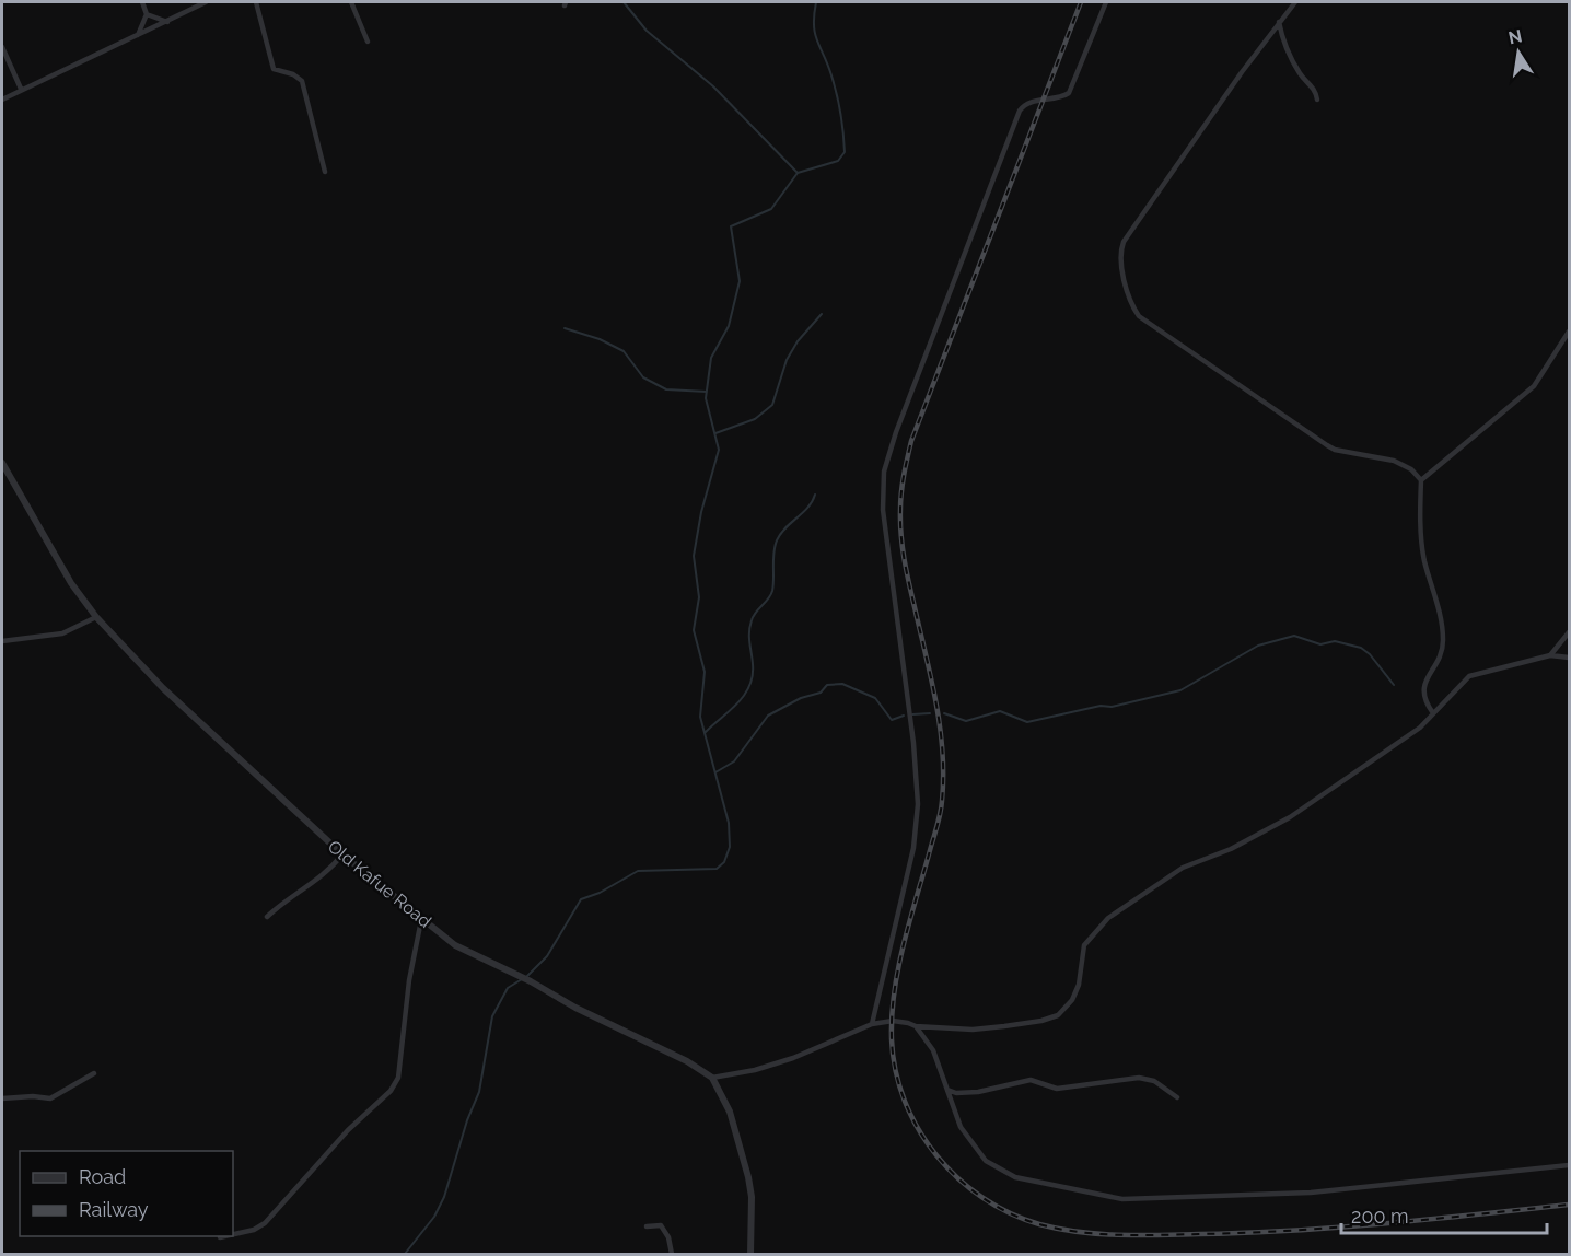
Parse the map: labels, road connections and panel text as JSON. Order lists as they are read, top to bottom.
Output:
{
  "streets": {
    "street": ["Old Kafue Road"]
  },
  "legend": ["Road", "Railway"],
  "scale_bar": "200 m",
  "north": "top"
}
